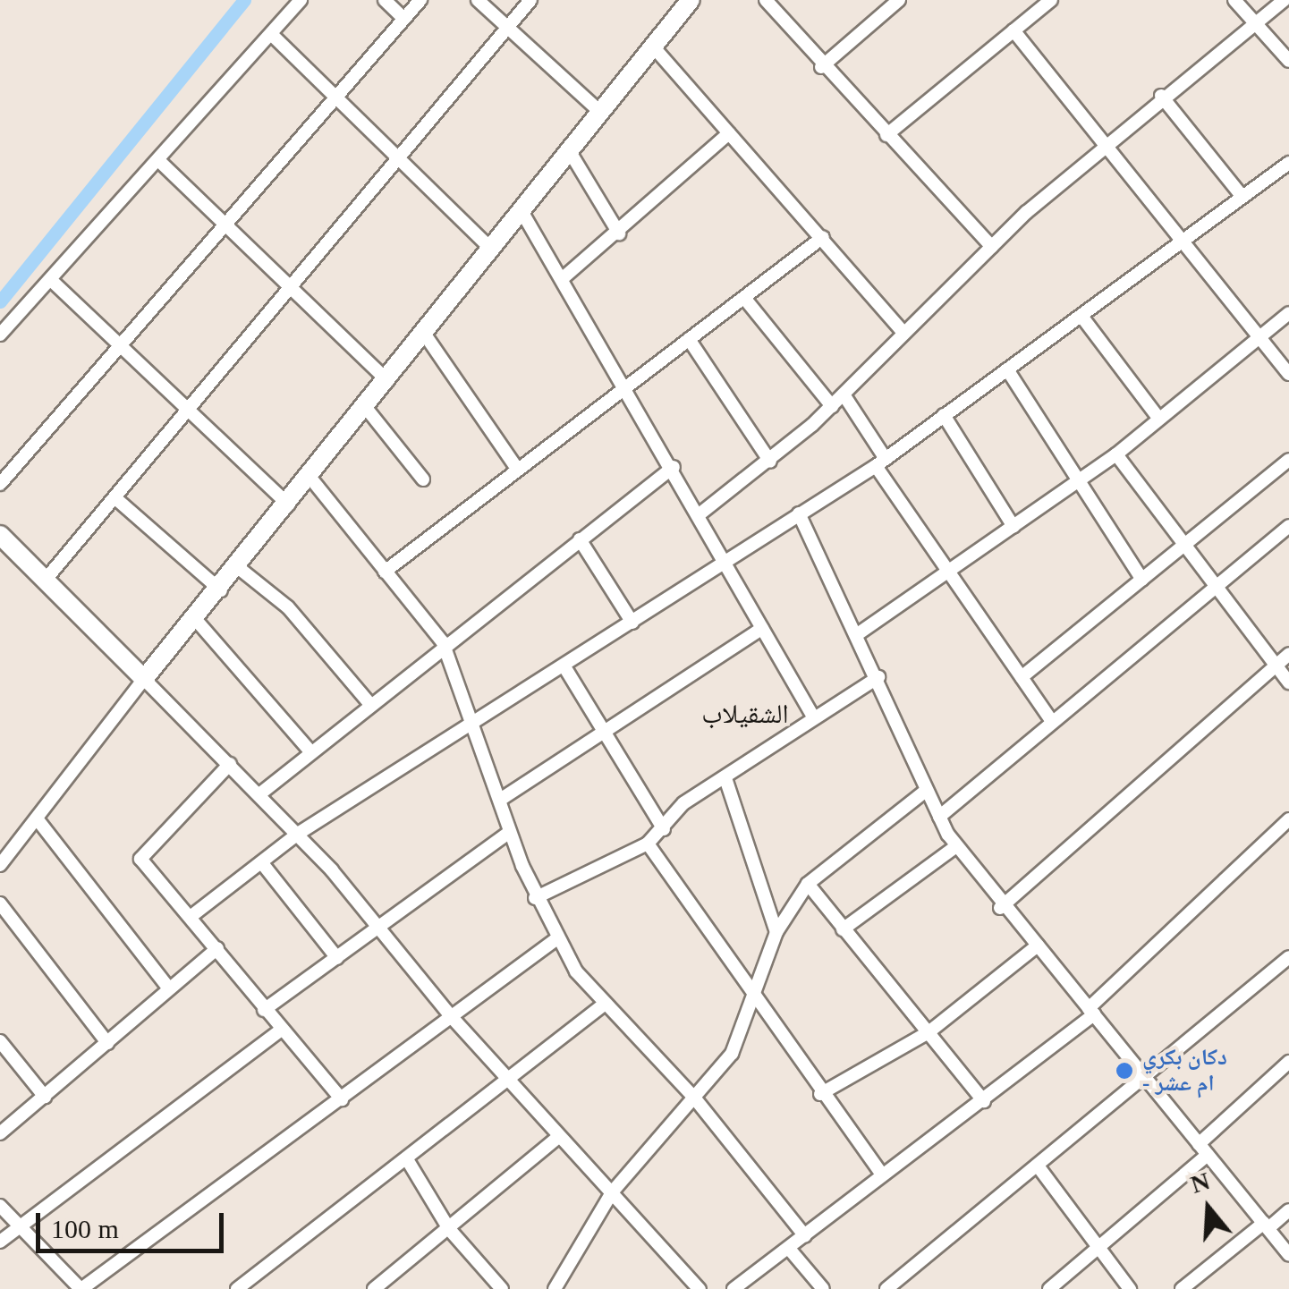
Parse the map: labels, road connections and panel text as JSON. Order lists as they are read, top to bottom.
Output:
{
  "districts": ["الشقيلاب"],
  "places": ["دكان بكري - ام عشر"],
  "scale_bar": "100 m",
  "north": "top"
}
